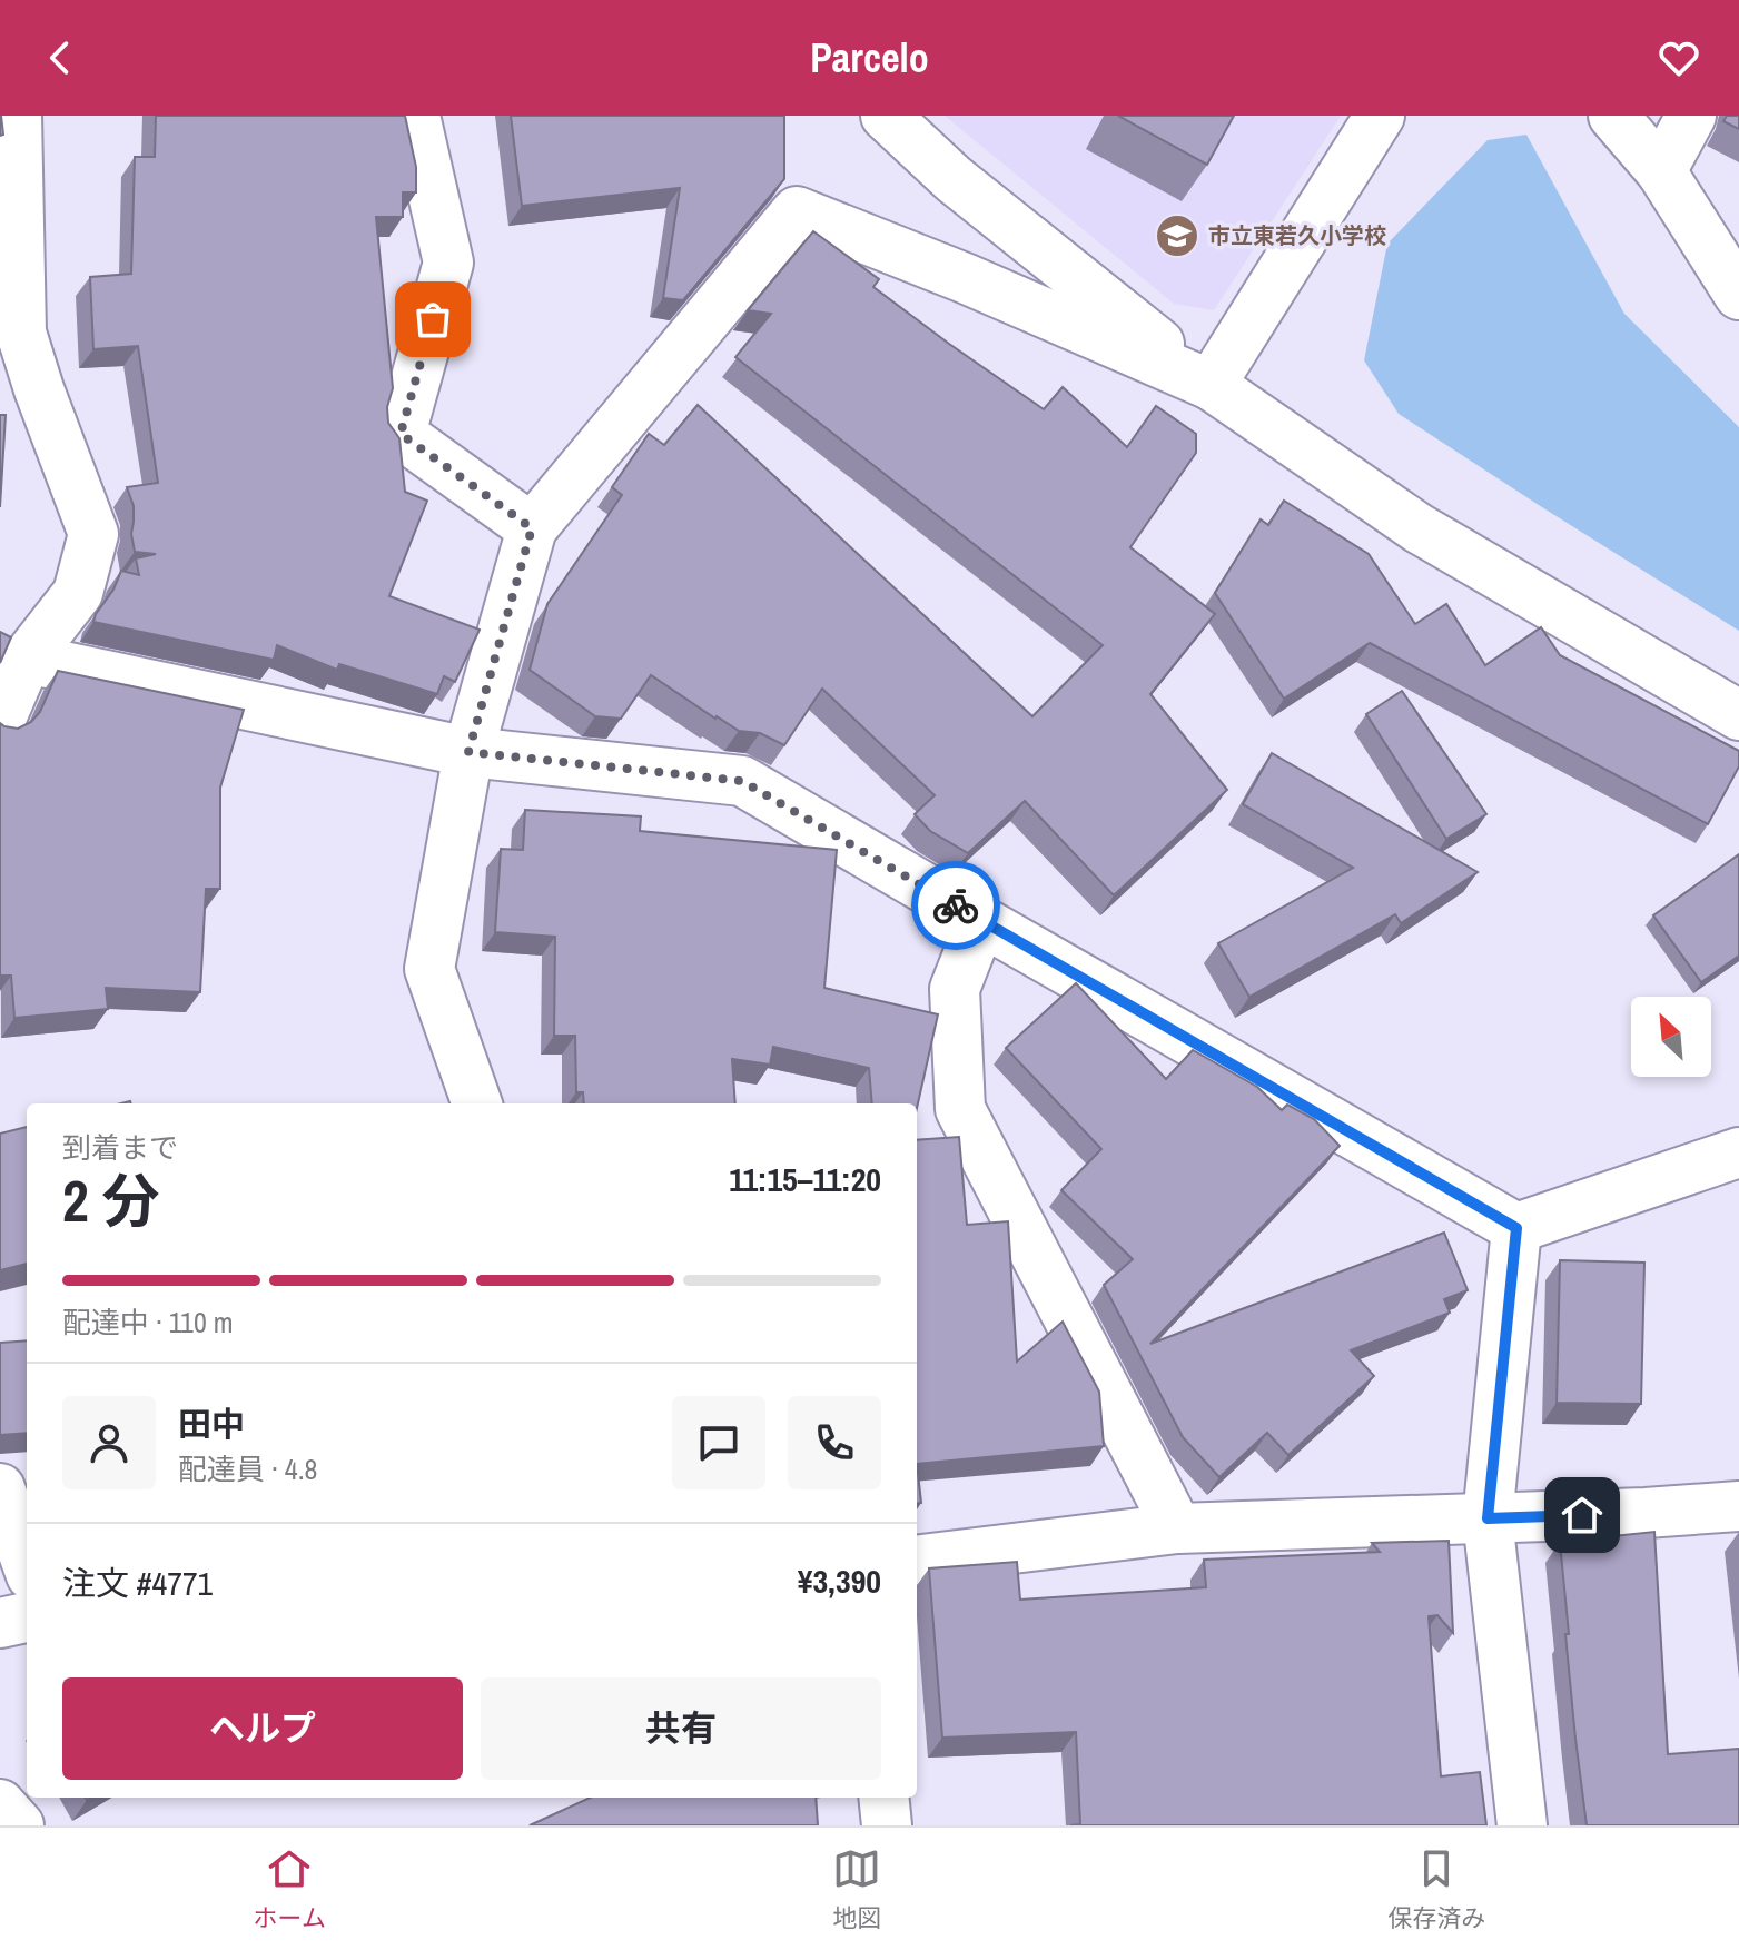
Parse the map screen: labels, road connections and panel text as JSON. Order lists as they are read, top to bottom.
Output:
{
  "places": {
    "school or university": ["市立東若久小学校"]
  },
  "north": "top left",
  "page": {
    "header": "Parcelo",
    "heading": ["2 分", "到着まで", "11:15–11:20"],
    "panel": [
      "田中",
      "配達員 · 4.8",
      "注文 #4771",
      "¥3,390"
    ],
    "bar": "配達中 · 110 m",
    "buttons": ["ヘルプ", "共有"],
    "tabs": ["ホーム", "地図", "保存済み"]
  }
}
